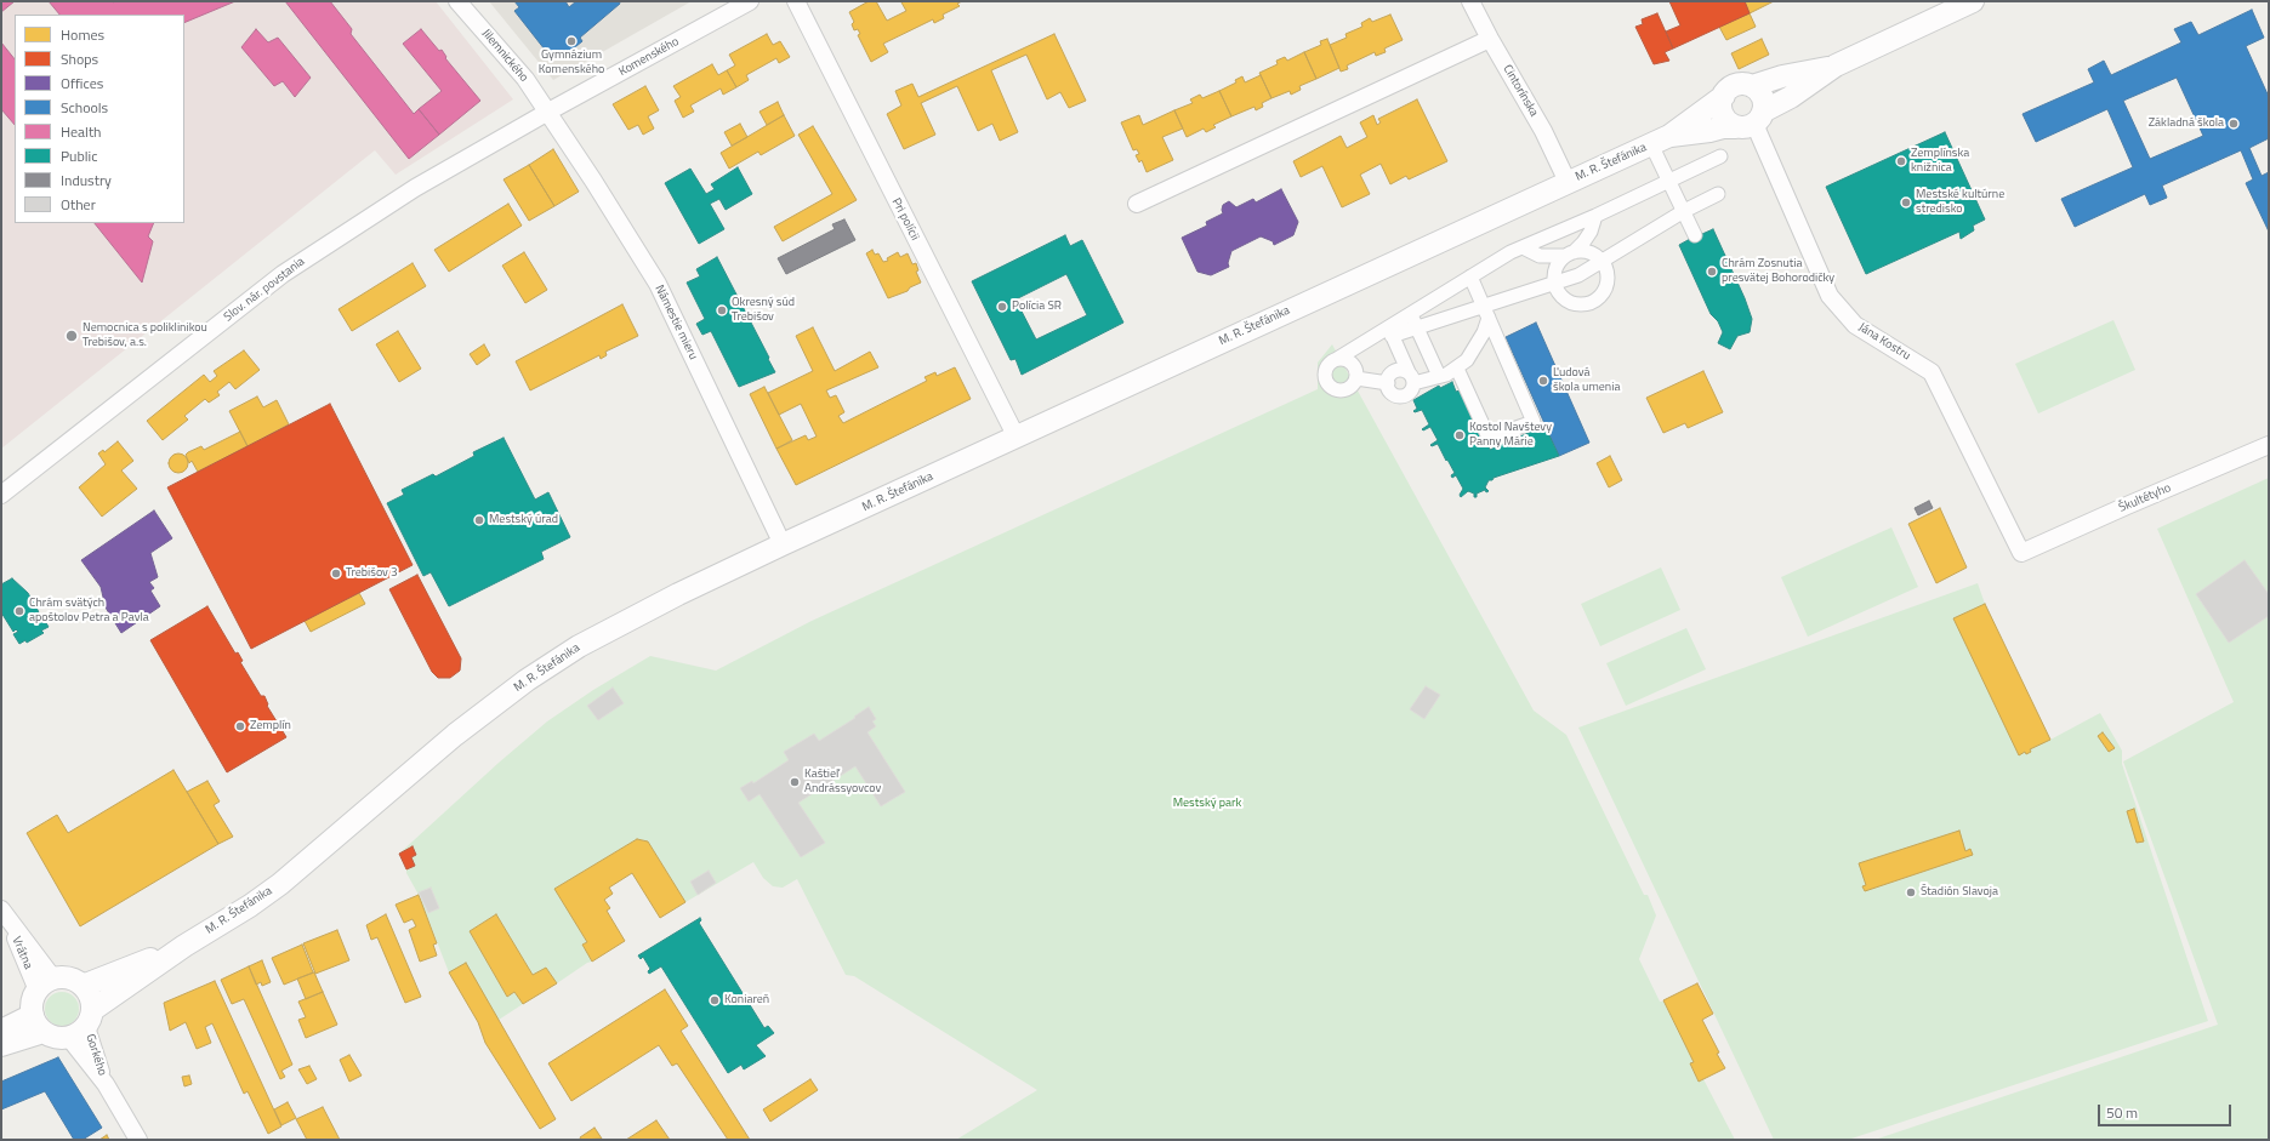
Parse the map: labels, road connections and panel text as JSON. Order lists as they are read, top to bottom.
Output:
{
  "streets": {
    "street": [
      "Jilemnického",
      "Komenského",
      "Cintorínska",
      "M. R. Štefánika",
      "Pri polícii",
      "Slov. nár. povstania",
      "Námestie mieru",
      "Jána Kostru",
      "Škultétyho",
      "Vrátna",
      "Gorkého"
    ]
  },
  "crossings": [
    ["Jilemnického", "Komenského"],
    ["Jilemnického", "Slov. nár. povstania"],
    ["Jilemnického", "Námestie mieru"],
    ["Komenského", "Slov. nár. povstania"],
    ["Komenského", "Námestie mieru"],
    ["Cintorínska", "M. R. Štefánika"],
    ["M. R. Štefánika", "Pri polícii"],
    ["M. R. Štefánika", "Námestie mieru"],
    ["M. R. Štefánika", "Jána Kostru"],
    ["M. R. Štefánika", "Vrátna"],
    ["M. R. Štefánika", "Gorkého"],
    ["Slov. nár. povstania", "Námestie mieru"],
    ["Jána Kostru", "Škultétyho"],
    ["Vrátna", "Gorkého"]
  ],
  "parks": ["Mestský park"],
  "places": [
    "Gymnázium Komenského",
    "Základná škola",
    "Zemplínska knižnica",
    "Mestské kultúrne stredisko",
    "Chrám Zosnutia presvätej Bohorodičky",
    "Polícia SR",
    "Okresný súd Trebišov",
    "Nemocnica s poliklinikou Trebišov, a.s.",
    "Ľudová škola umenia",
    "Kostol Navštevy Panny Márie",
    "Mestský úrad",
    "Trebišov 3",
    "Chrám svätých apoštolov Petra a Pavla",
    "Zemplín",
    "Kaštieľ Andrássyovcov",
    "Štadión Slavoja",
    "Koniareň"
  ],
  "legend": [
    "Homes",
    "Shops",
    "Offices",
    "Schools",
    "Health",
    "Public",
    "Industry",
    "Other"
  ],
  "scale_bar": "50 m"
}
